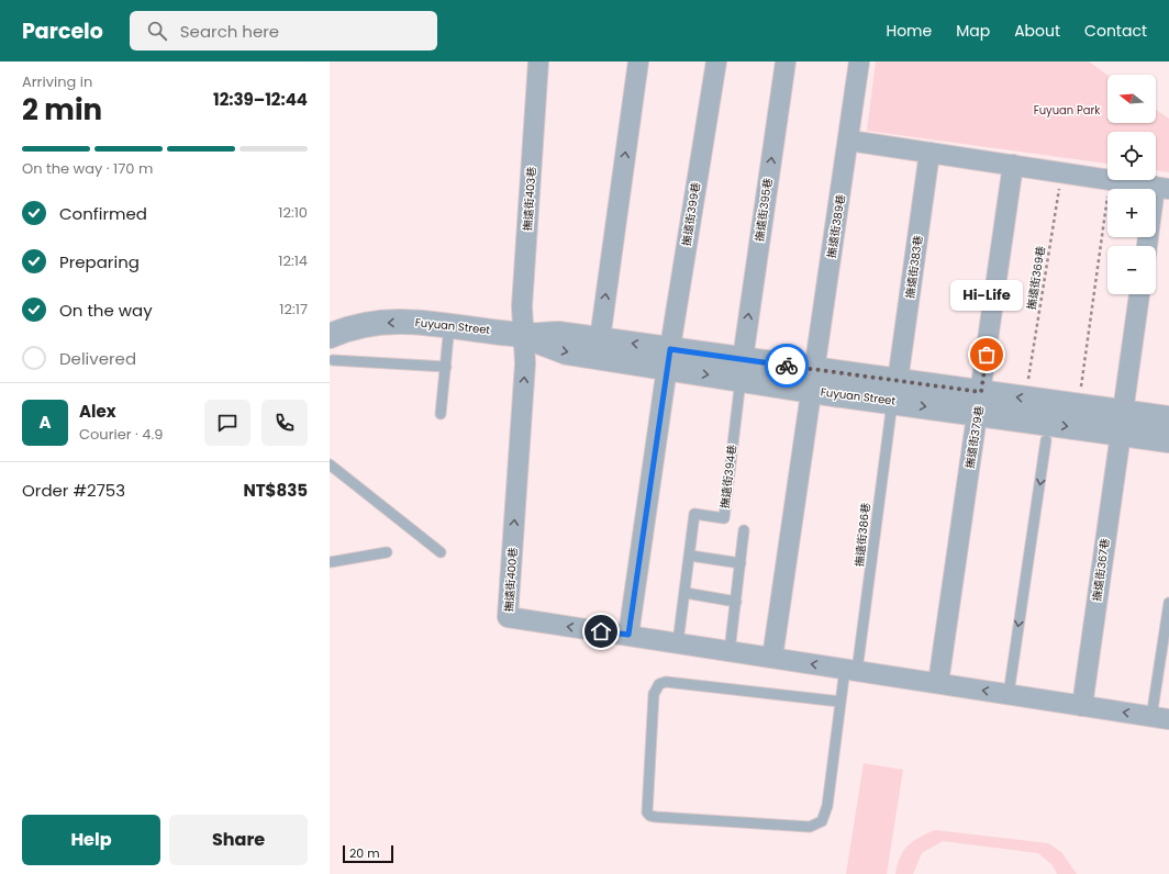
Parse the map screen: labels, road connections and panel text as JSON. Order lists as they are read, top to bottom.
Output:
{
  "streets": {
    "street": [
      "撫遠街403巷",
      "撫遠街395巷",
      "撫遠街399巷",
      "撫遠街389巷",
      "撫遠街383巷",
      "Fuyuan Street",
      "撫遠街379巷",
      "撫遠街367巷",
      "撫遠街400巷"
    ],
    "lane": ["撫遠街394巷", "撫遠街386巷"],
    "path": ["撫遠街369巷"]
  },
  "crossings": [
    ["撫遠街403巷", "Fuyuan Street"],
    ["撫遠街403巷", "撫遠街400巷"],
    ["撫遠街395巷", "Fuyuan Street"],
    ["撫遠街395巷", "撫遠街394巷"],
    ["撫遠街399巷", "Fuyuan Street"],
    ["撫遠街389巷", "Fuyuan Street"],
    ["撫遠街383巷", "Fuyuan Street"],
    ["撫遠街383巷", "撫遠街386巷"],
    ["Fuyuan Street", "撫遠街379巷"],
    ["Fuyuan Street", "撫遠街394巷"],
    ["Fuyuan Street", "撫遠街386巷"],
    ["Fuyuan Street", "撫遠街367巷"],
    ["Fuyuan Street", "撫遠街400巷"]
  ],
  "parks": ["Fuyuan Park"],
  "places": ["Hi-Life"],
  "scale_bar": "20 m",
  "north": "left",
  "page": {
    "header": "Parcelo",
    "search": "Search here",
    "nav": [
      "Home",
      "Map",
      "About",
      "Contact"
    ],
    "heading": ["2 min", "Arriving in", "12:39–12:44"],
    "panel": [
      "Alex",
      "Courier · 4.9",
      "Order #2753",
      "NT$835"
    ],
    "map_buttons": ["+", "−"],
    "bar": "On the way · 170 m",
    "list": [
      ["Confirmed", "12:10"],
      ["Preparing", "12:14"],
      ["On the way", "12:17"],
      "Delivered"
    ],
    "bubble": "Hi-Life",
    "round": "A",
    "buttons": ["Help", "Share"],
    "scale": "20 m"
  }
}
